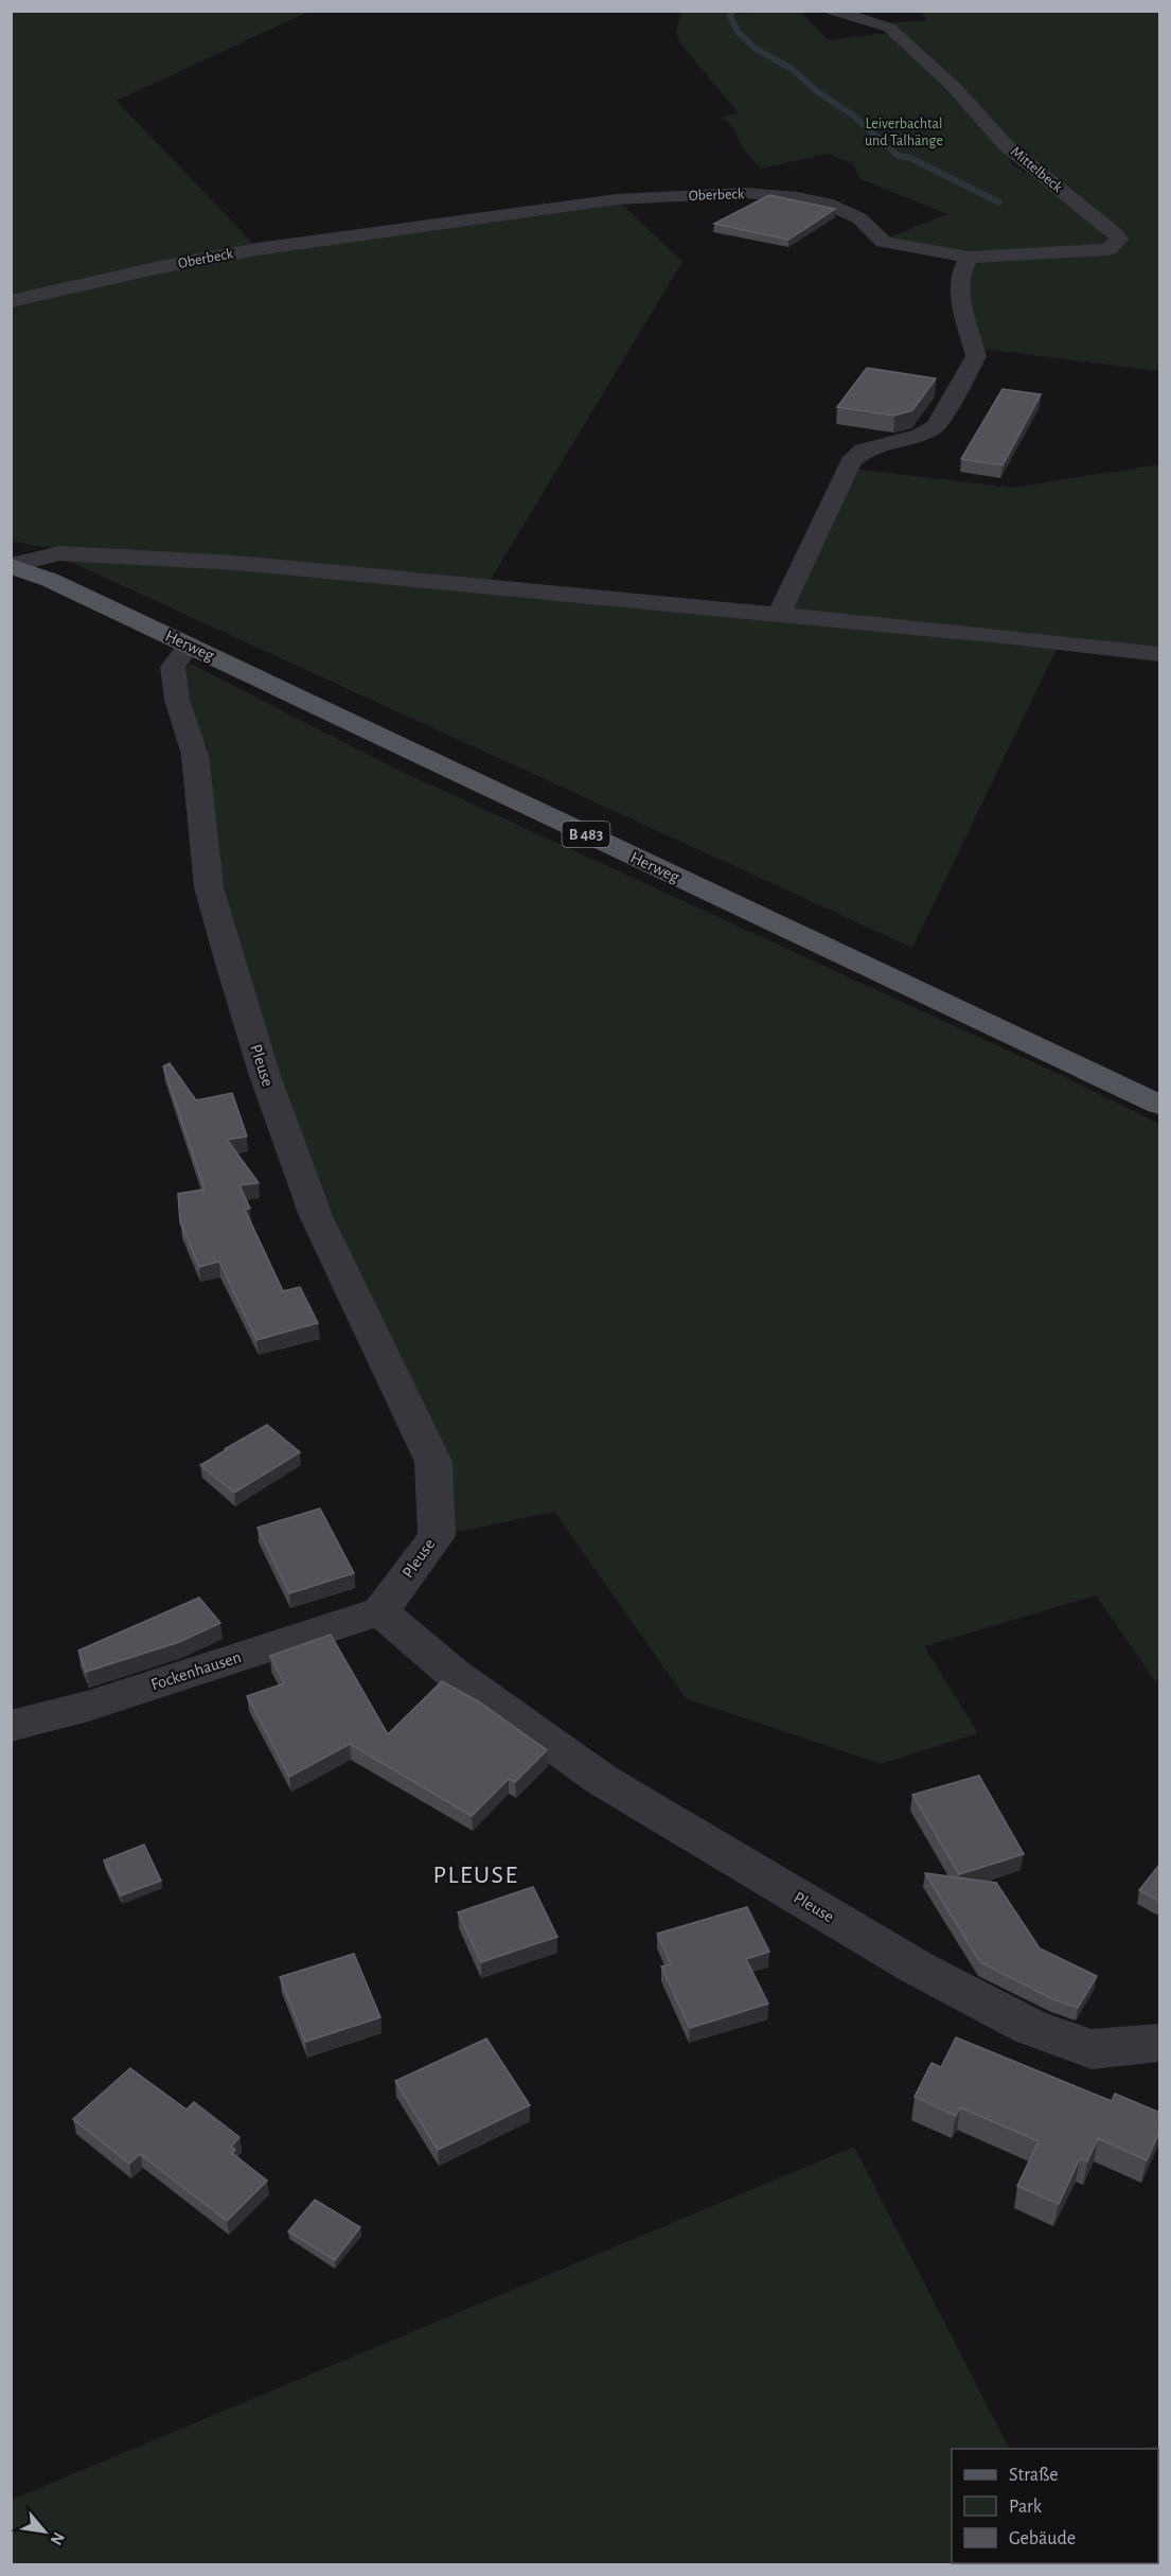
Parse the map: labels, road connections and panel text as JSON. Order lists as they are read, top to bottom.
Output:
{
  "streets": {
    "main road": ["Herweg", "B 483"],
    "street": [
      "Mittelbeck",
      "Oberbeck",
      "Pleuse",
      "Fockenhausen"
    ]
  },
  "crossings": [
    ["Mittelbeck", "Oberbeck"],
    ["Herweg", "Pleuse"],
    ["Pleuse", "Fockenhausen"]
  ],
  "districts": ["PLEUSE"],
  "parks": ["Leiverbachtal und Talhänge"],
  "legend": ["Straße", "Park", "Gebäude"],
  "north": "bottom right"
}
